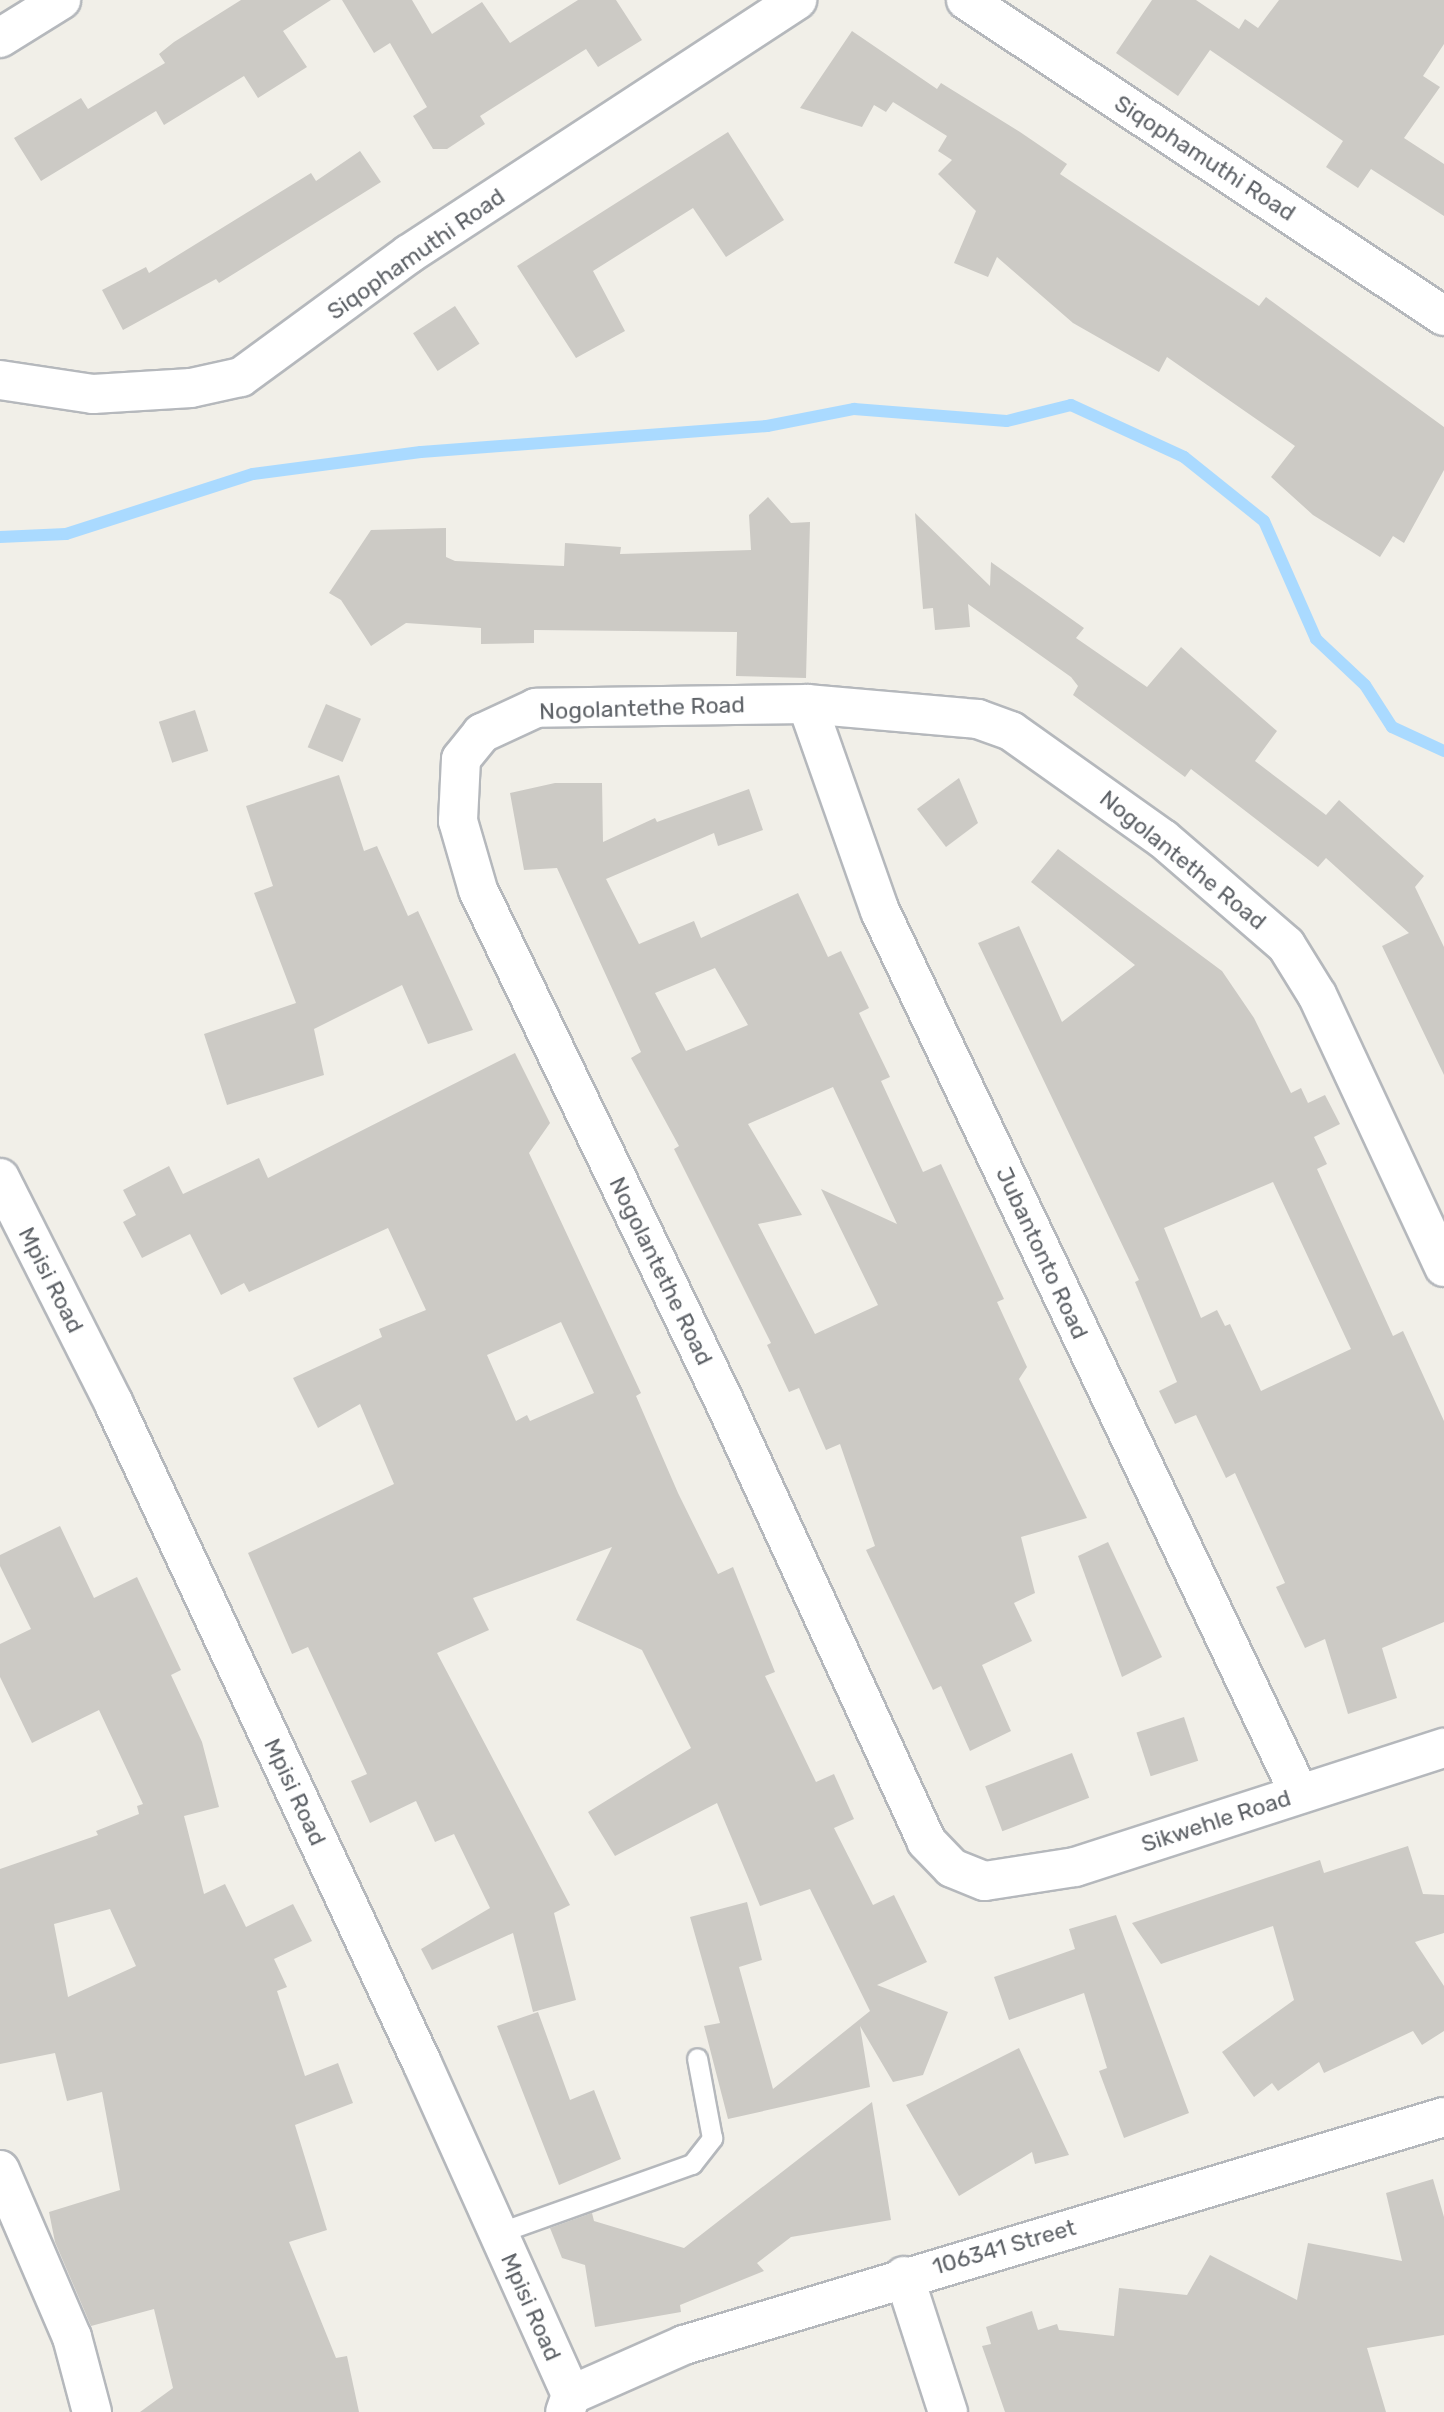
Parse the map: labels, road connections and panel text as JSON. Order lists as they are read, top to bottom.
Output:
{
  "streets": {
    "street": [
      "Siqophamuthi Road",
      "Nogolantethe Road",
      "Jubantonto Road",
      "Mpisi Road",
      "Sikwehle Road",
      "106341 Street"
    ]
  },
  "crossings": [
    ["Nogolantethe Road", "Jubantonto Road"],
    ["Nogolantethe Road", "Sikwehle Road"],
    ["Jubantonto Road", "Sikwehle Road"],
    ["Mpisi Road", "106341 Street"]
  ]
}
